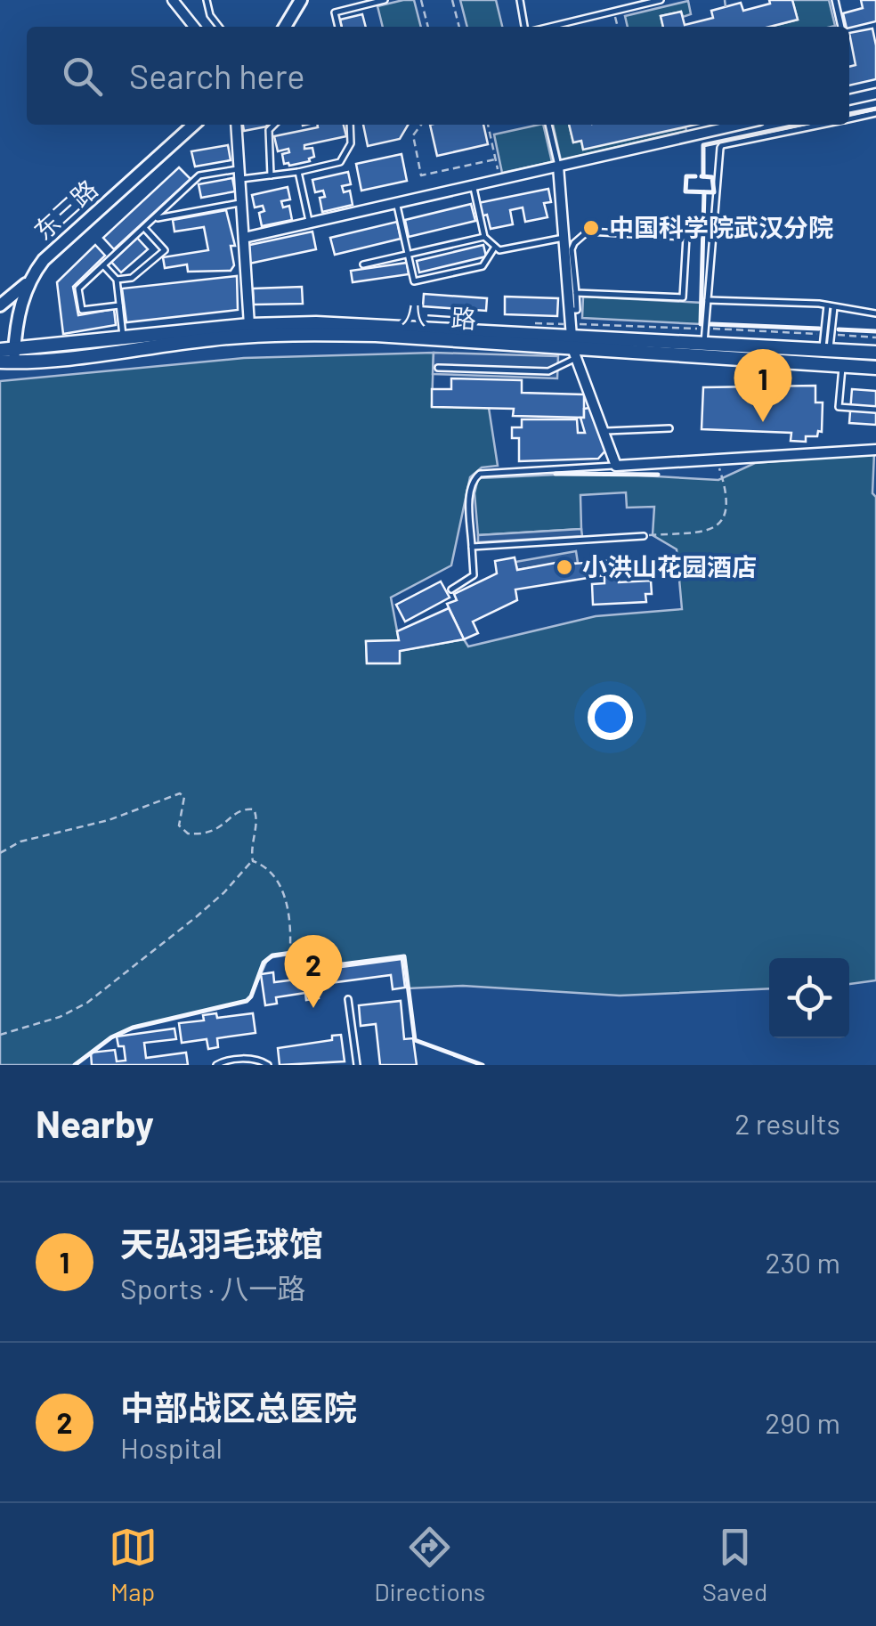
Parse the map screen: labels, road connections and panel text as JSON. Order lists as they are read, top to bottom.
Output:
{
  "streets": {
    "main road": ["八一路"],
    "street": ["东三路"]
  },
  "crossings": [
    ["东三路", "八一路"]
  ],
  "places": ["中国科学院武汉分院", "小洪山花园酒店"],
  "page": {
    "search": "Search here",
    "pins": ["1", "2"],
    "heading": ["Nearby", "2 results"],
    "list": [
      {
        "mark": "1",
        "name": "天弘羽毛球馆",
        "note": "Sports · 八一路",
        "value": "230 m"
      },
      {
        "mark": "2",
        "name": "中部战区总医院",
        "note": "Hospital",
        "value": "290 m"
      }
    ],
    "nav": ["Map", "Directions", "Saved"]
  }
}
